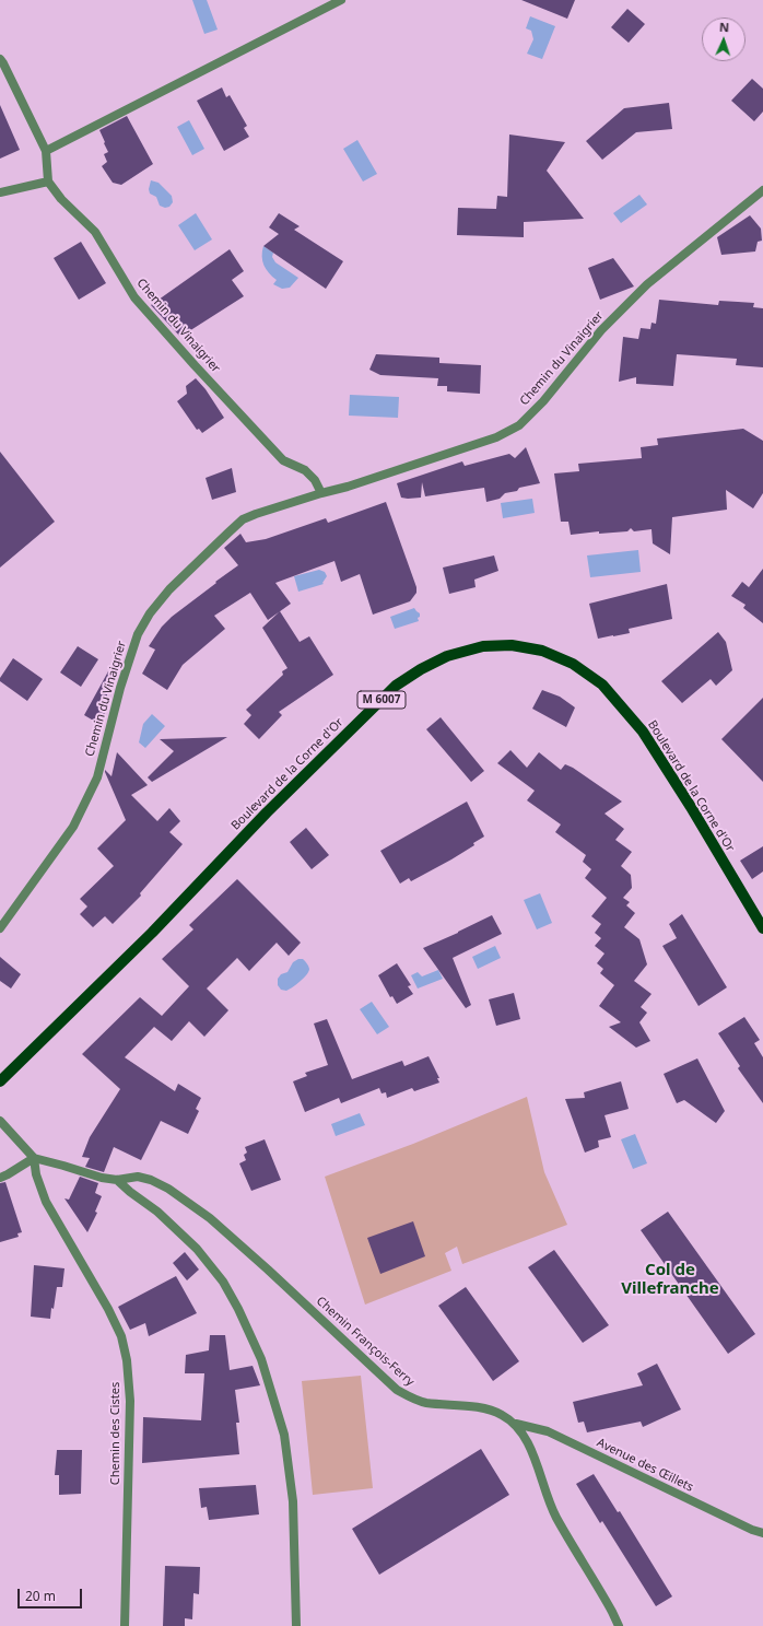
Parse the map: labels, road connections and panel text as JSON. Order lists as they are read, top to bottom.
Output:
{
  "streets": {
    "main road": ["M 6007", "Boulevard de la Corne d'Or"],
    "street": [
      "Chemin du Vinaigrier",
      "Chemin François-Ferry",
      "Chemin des Cistes",
      "Avenue des Œillets"
    ]
  },
  "crossings": [
    ["Chemin François-Ferry", "Avenue des Œillets"]
  ],
  "districts": ["Col de Villefranche"],
  "scale_bar": "20 m",
  "north": "top"
}
